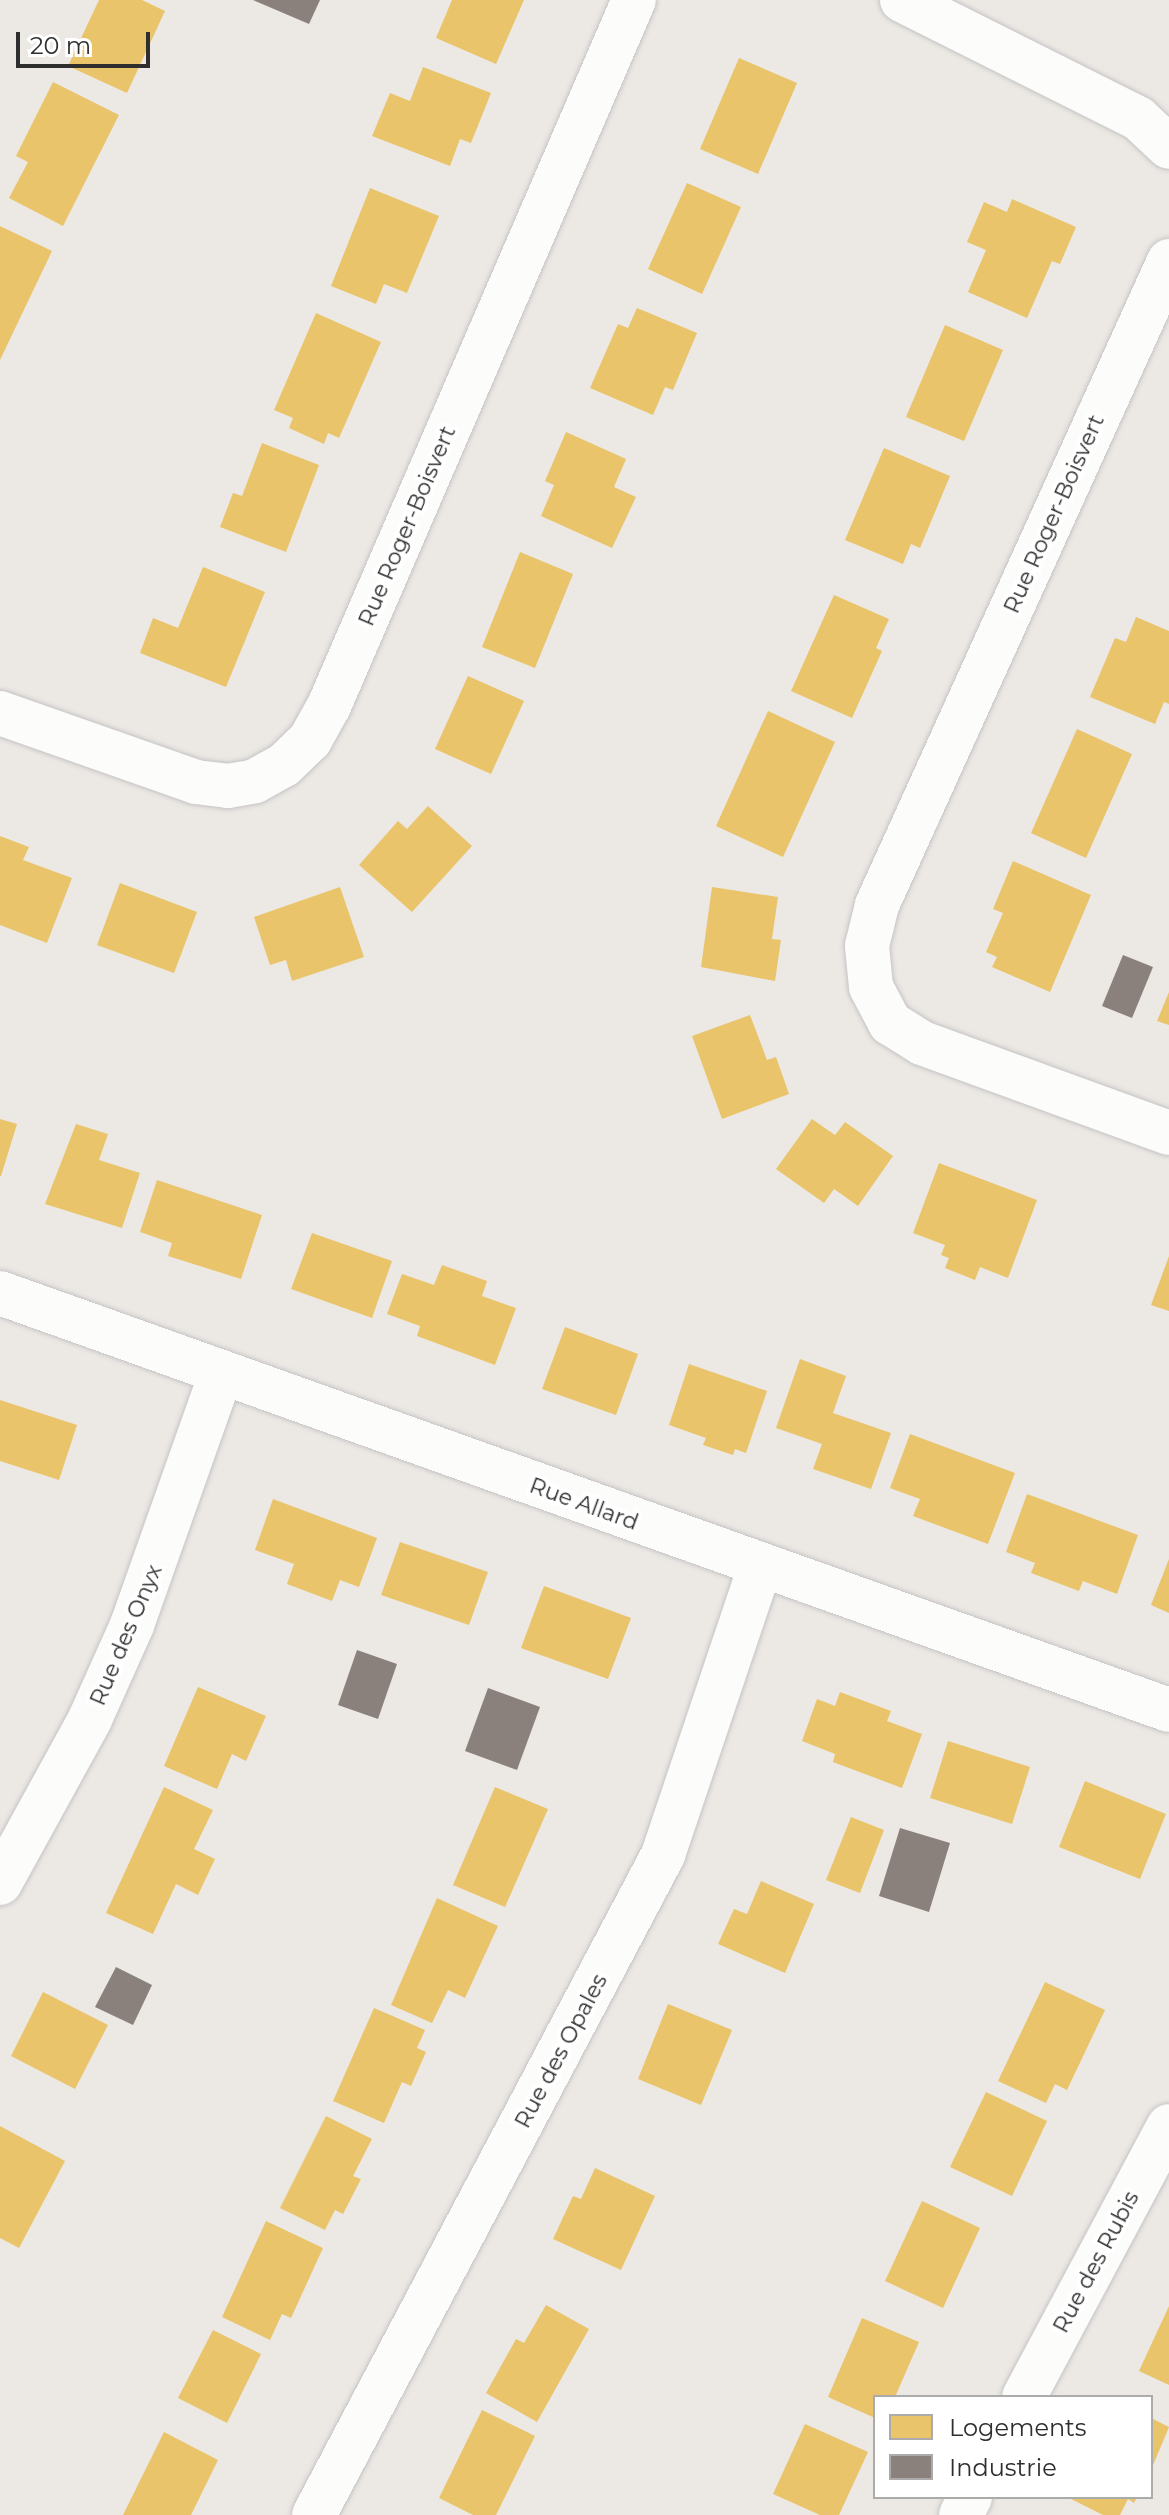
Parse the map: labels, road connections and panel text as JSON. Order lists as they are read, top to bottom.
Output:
{
  "streets": {
    "street": [
      "Rue Roger-Boisvert",
      "Rue Allard",
      "Rue des Onyx",
      "Rue des Opales",
      "Rue des Rubis"
    ]
  },
  "crossings": [
    ["Rue Allard", "Rue des Onyx"],
    ["Rue Allard", "Rue des Opales"]
  ],
  "legend": ["Logements", "Industrie"],
  "scale_bar": "20 m"
}
